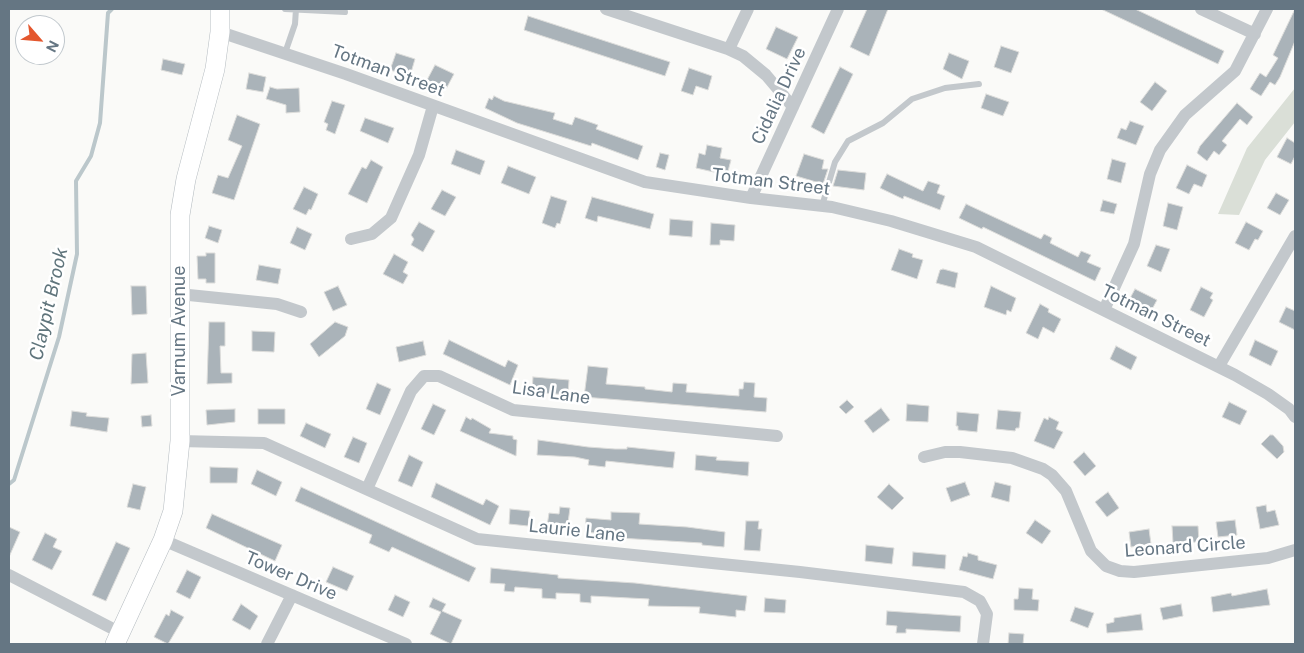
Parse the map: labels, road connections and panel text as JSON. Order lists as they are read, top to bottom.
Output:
{
  "streets": {
    "main road": ["Varnum Avenue"],
    "street": [
      "Totman Street",
      "Cidalia Drive",
      "Lisa Lane",
      "Laurie Lane",
      "Leonard Circle",
      "Tower Drive"
    ]
  },
  "crossings": [
    ["Totman Street", "Cidalia Drive"],
    ["Totman Street", "Varnum Avenue"],
    ["Varnum Avenue", "Laurie Lane"],
    ["Varnum Avenue", "Tower Drive"],
    ["Lisa Lane", "Laurie Lane"]
  ],
  "water": ["Claypit Brook"],
  "north": "bottom right"
}
